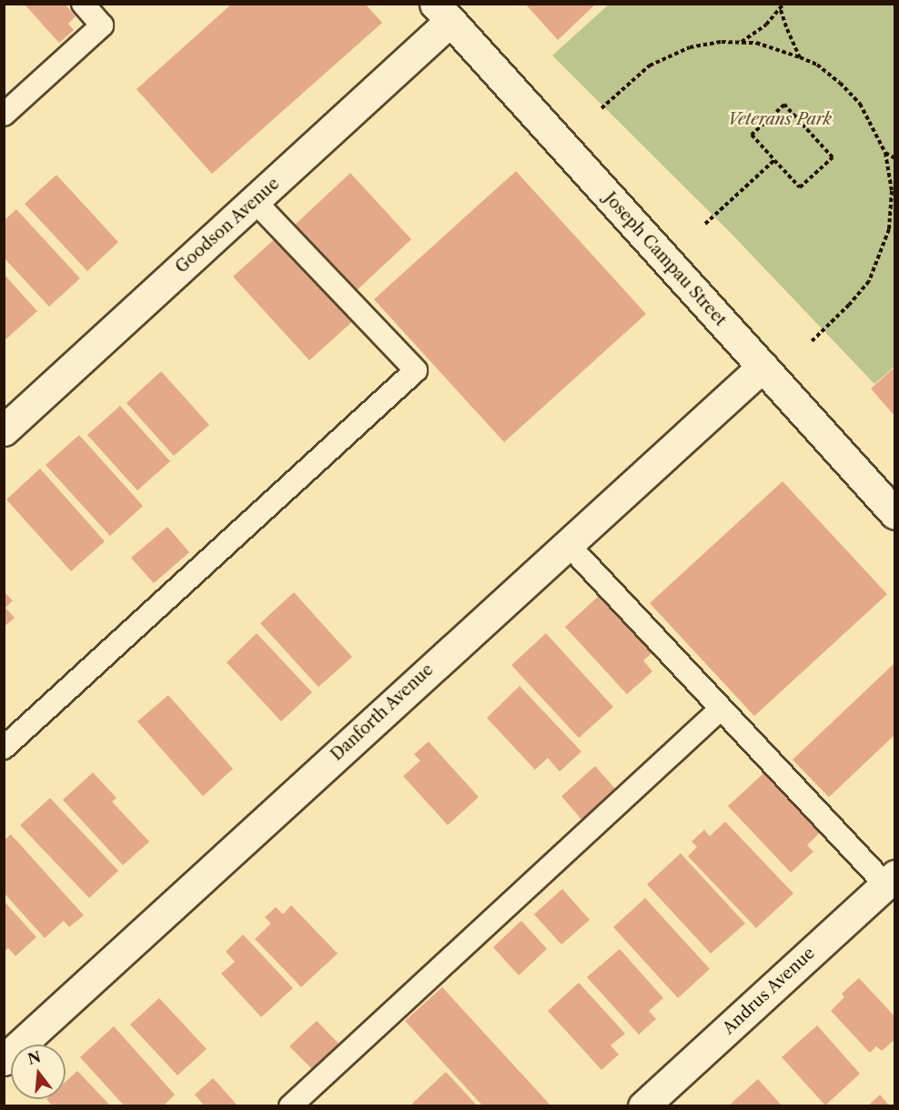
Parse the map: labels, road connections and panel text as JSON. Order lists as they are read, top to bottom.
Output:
{
  "streets": {
    "street": [
      "Goodson Avenue",
      "Joseph Campau Street",
      "Danforth Avenue",
      "Andrus Avenue"
    ]
  },
  "crossings": [
    ["Goodson Avenue", "Joseph Campau Street"],
    ["Joseph Campau Street", "Danforth Avenue"]
  ],
  "parks": ["Veterans Park"],
  "north": "top"
}
